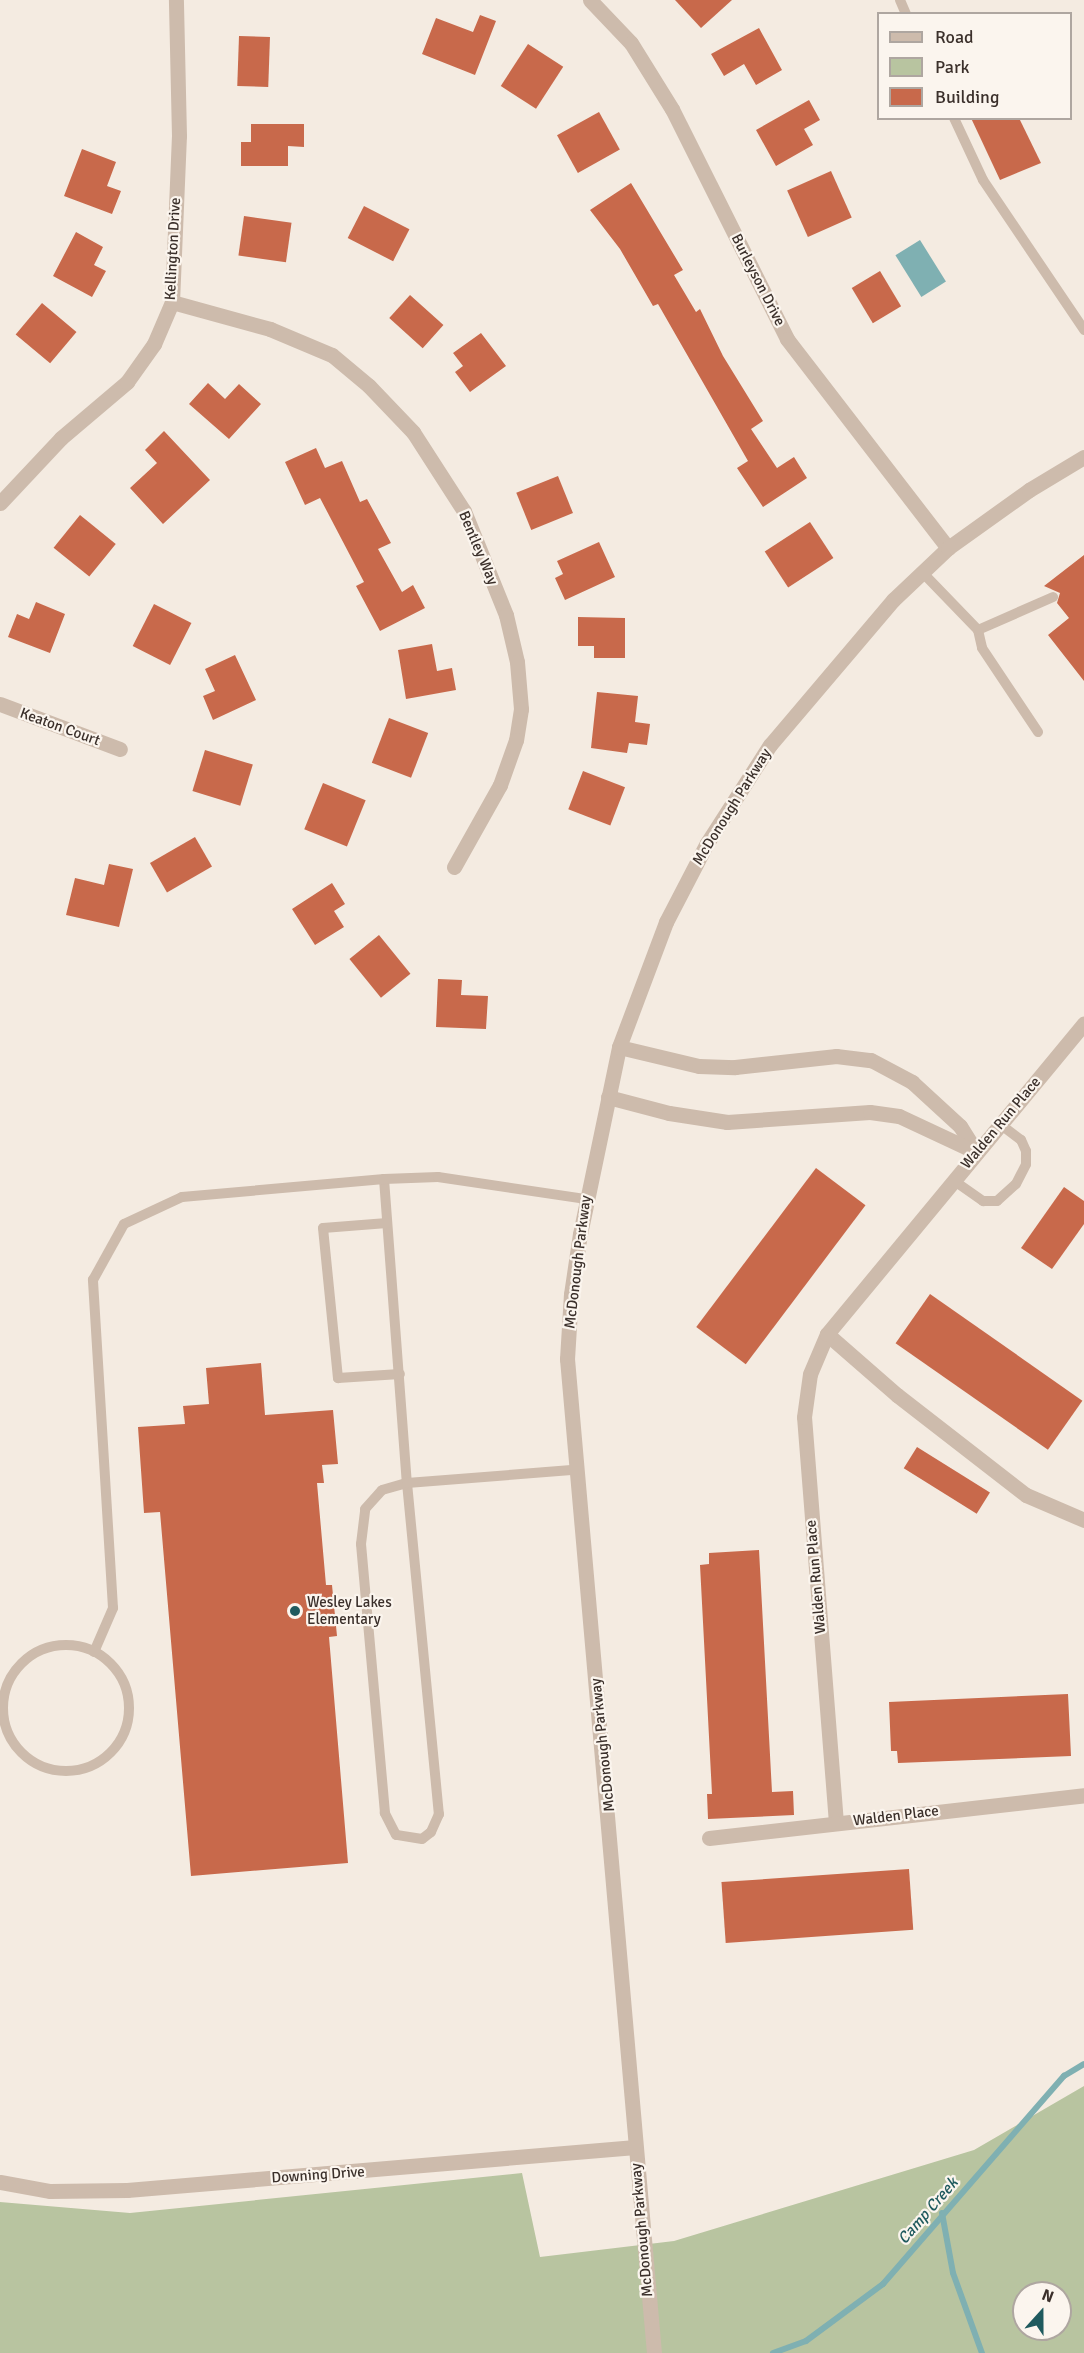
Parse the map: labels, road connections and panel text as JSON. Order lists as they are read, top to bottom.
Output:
{
  "streets": {
    "street": [
      "Kellington Drive",
      "Burleyson Drive",
      "Bentley Way",
      "Keaton Court",
      "McDonough Parkway",
      "Walden Run Place",
      "Walden Place",
      "Downing Drive"
    ]
  },
  "crossings": [
    ["Kellington Drive", "Bentley Way"],
    ["Burleyson Drive", "McDonough Parkway"],
    ["McDonough Parkway", "Walden Run Place"],
    ["McDonough Parkway", "Downing Drive"],
    ["Walden Run Place", "Walden Place"]
  ],
  "water": ["Camp Creek"],
  "places": ["Wesley Lakes Elementary"],
  "legend": ["Road", "Park", "Building"],
  "north": "top"
}
